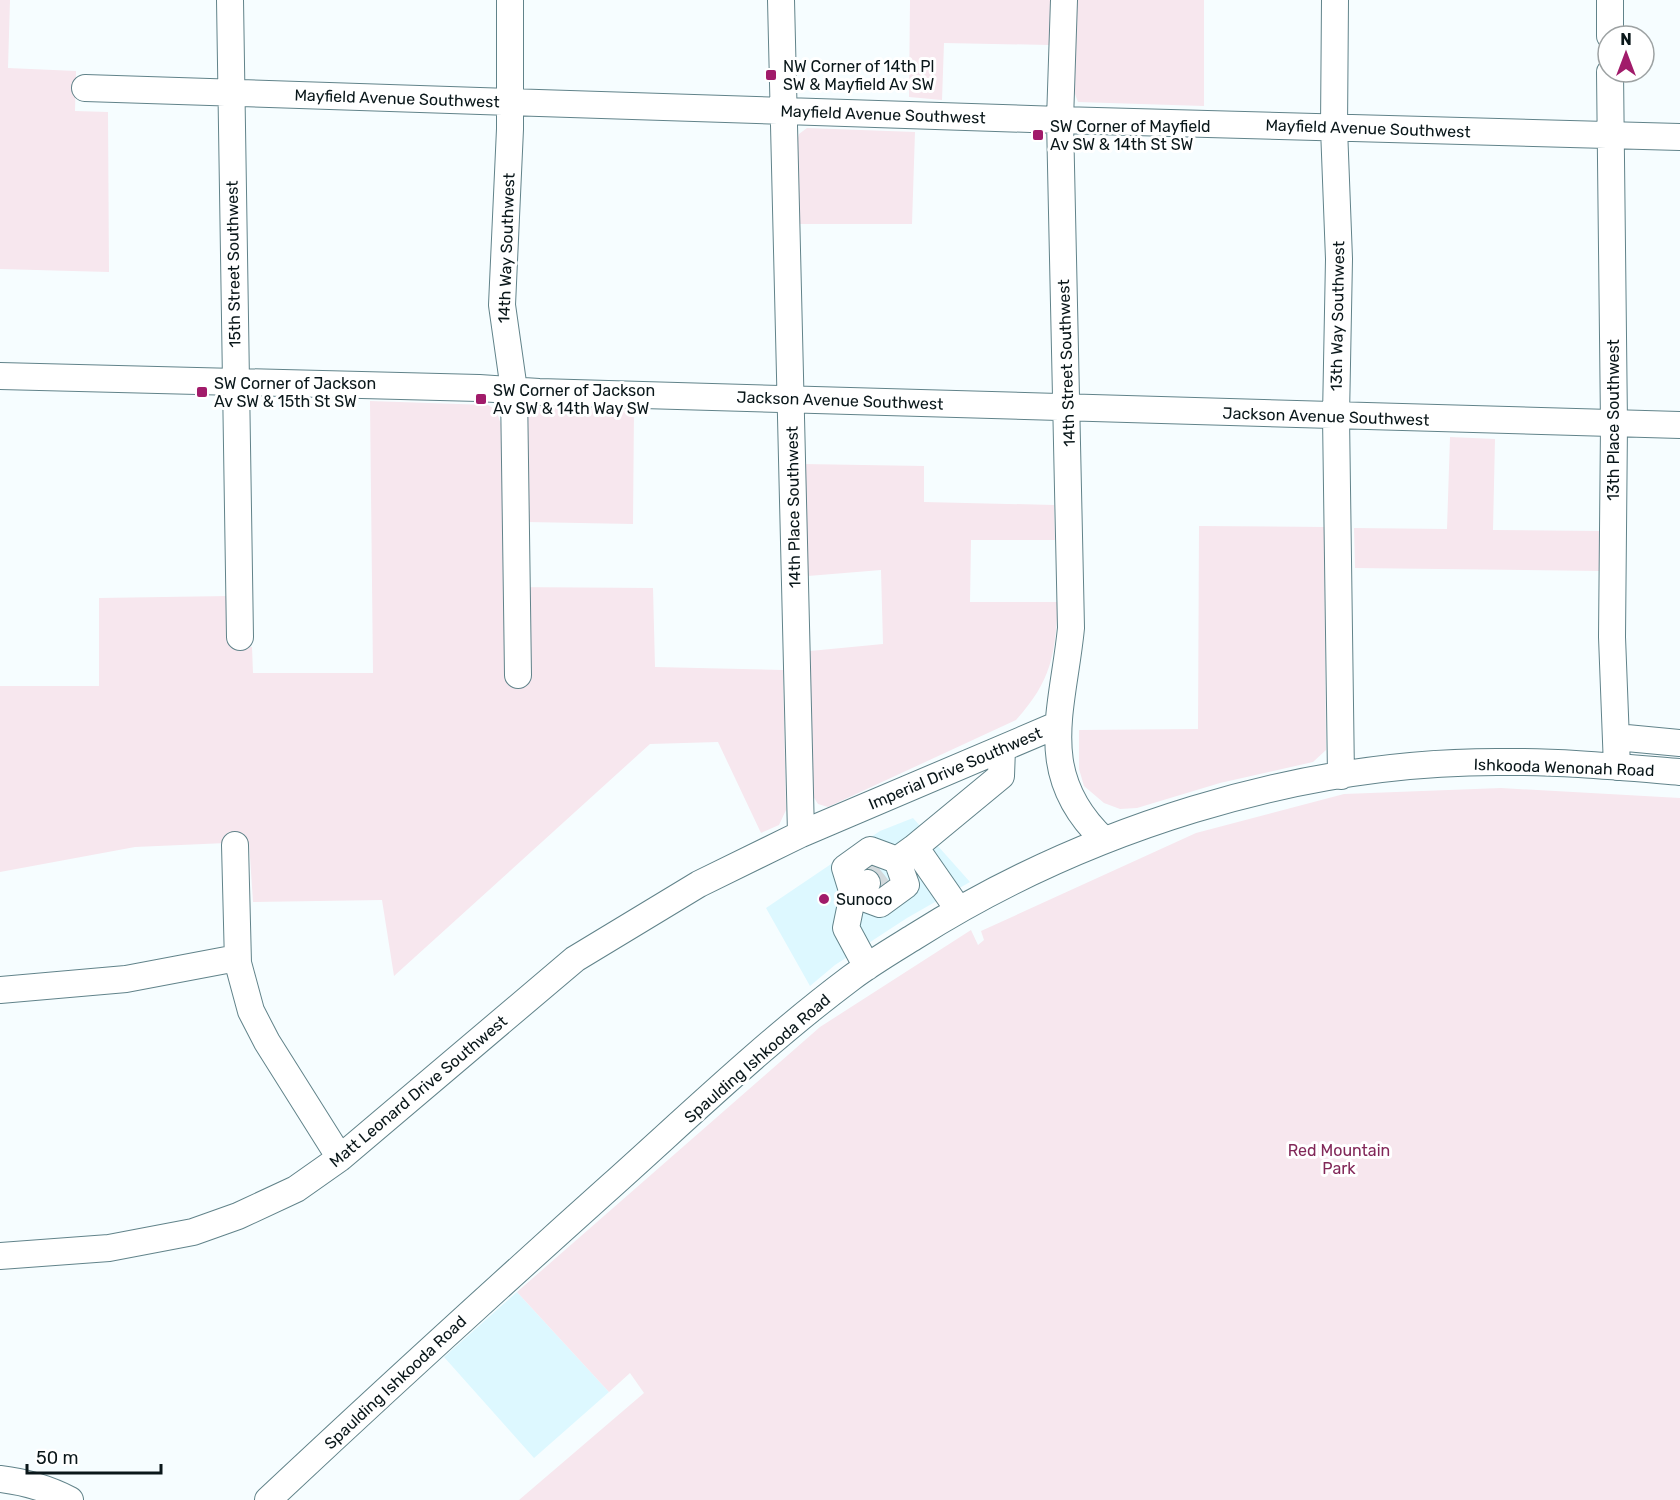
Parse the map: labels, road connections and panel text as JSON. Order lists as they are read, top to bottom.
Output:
{
  "streets": {
    "street": [
      "Mayfield Avenue Southwest",
      "14th Way Southwest",
      "15th Street Southwest",
      "13th Way Southwest",
      "14th Street Southwest",
      "Jackson Avenue Southwest",
      "13th Place Southwest",
      "14th Place Southwest",
      "Ishkooda Wenonah Road",
      "Imperial Drive Southwest",
      "Spaulding Ishkooda Road",
      "Matt Leonard Drive Southwest"
    ]
  },
  "crossings": [
    ["Mayfield Avenue Southwest", "14th Way Southwest"],
    ["Mayfield Avenue Southwest", "15th Street Southwest"],
    ["Mayfield Avenue Southwest", "13th Way Southwest"],
    ["Mayfield Avenue Southwest", "14th Street Southwest"],
    ["Mayfield Avenue Southwest", "13th Place Southwest"],
    ["Mayfield Avenue Southwest", "14th Place Southwest"],
    ["14th Way Southwest", "Jackson Avenue Southwest"],
    ["15th Street Southwest", "Jackson Avenue Southwest"],
    ["13th Way Southwest", "Jackson Avenue Southwest"],
    ["13th Way Southwest", "Ishkooda Wenonah Road"],
    ["13th Way Southwest", "Spaulding Ishkooda Road"],
    ["14th Street Southwest", "Jackson Avenue Southwest"],
    ["14th Street Southwest", "Imperial Drive Southwest"],
    ["Jackson Avenue Southwest", "13th Place Southwest"],
    ["Jackson Avenue Southwest", "14th Place Southwest"],
    ["13th Place Southwest", "Ishkooda Wenonah Road"],
    ["14th Place Southwest", "Imperial Drive Southwest"],
    ["14th Place Southwest", "Matt Leonard Drive Southwest"],
    ["Ishkooda Wenonah Road", "Spaulding Ishkooda Road"],
    ["Imperial Drive Southwest", "Spaulding Ishkooda Road"],
    ["Imperial Drive Southwest", "Matt Leonard Drive Southwest"]
  ],
  "parks": ["Red Mountain Park"],
  "places": {
    "transit": [
      "NW Corner of 14th Pl SW & Mayfield Av SW",
      "SW Corner of Mayfield Av SW & 14th St SW",
      "SW Corner of Jackson Av SW & 15th St SW",
      "SW Corner of Jackson Av SW & 14th Way SW"
    ],
    "other": ["Sunoco"]
  },
  "scale_bar": "50 m",
  "north": "top"
}
